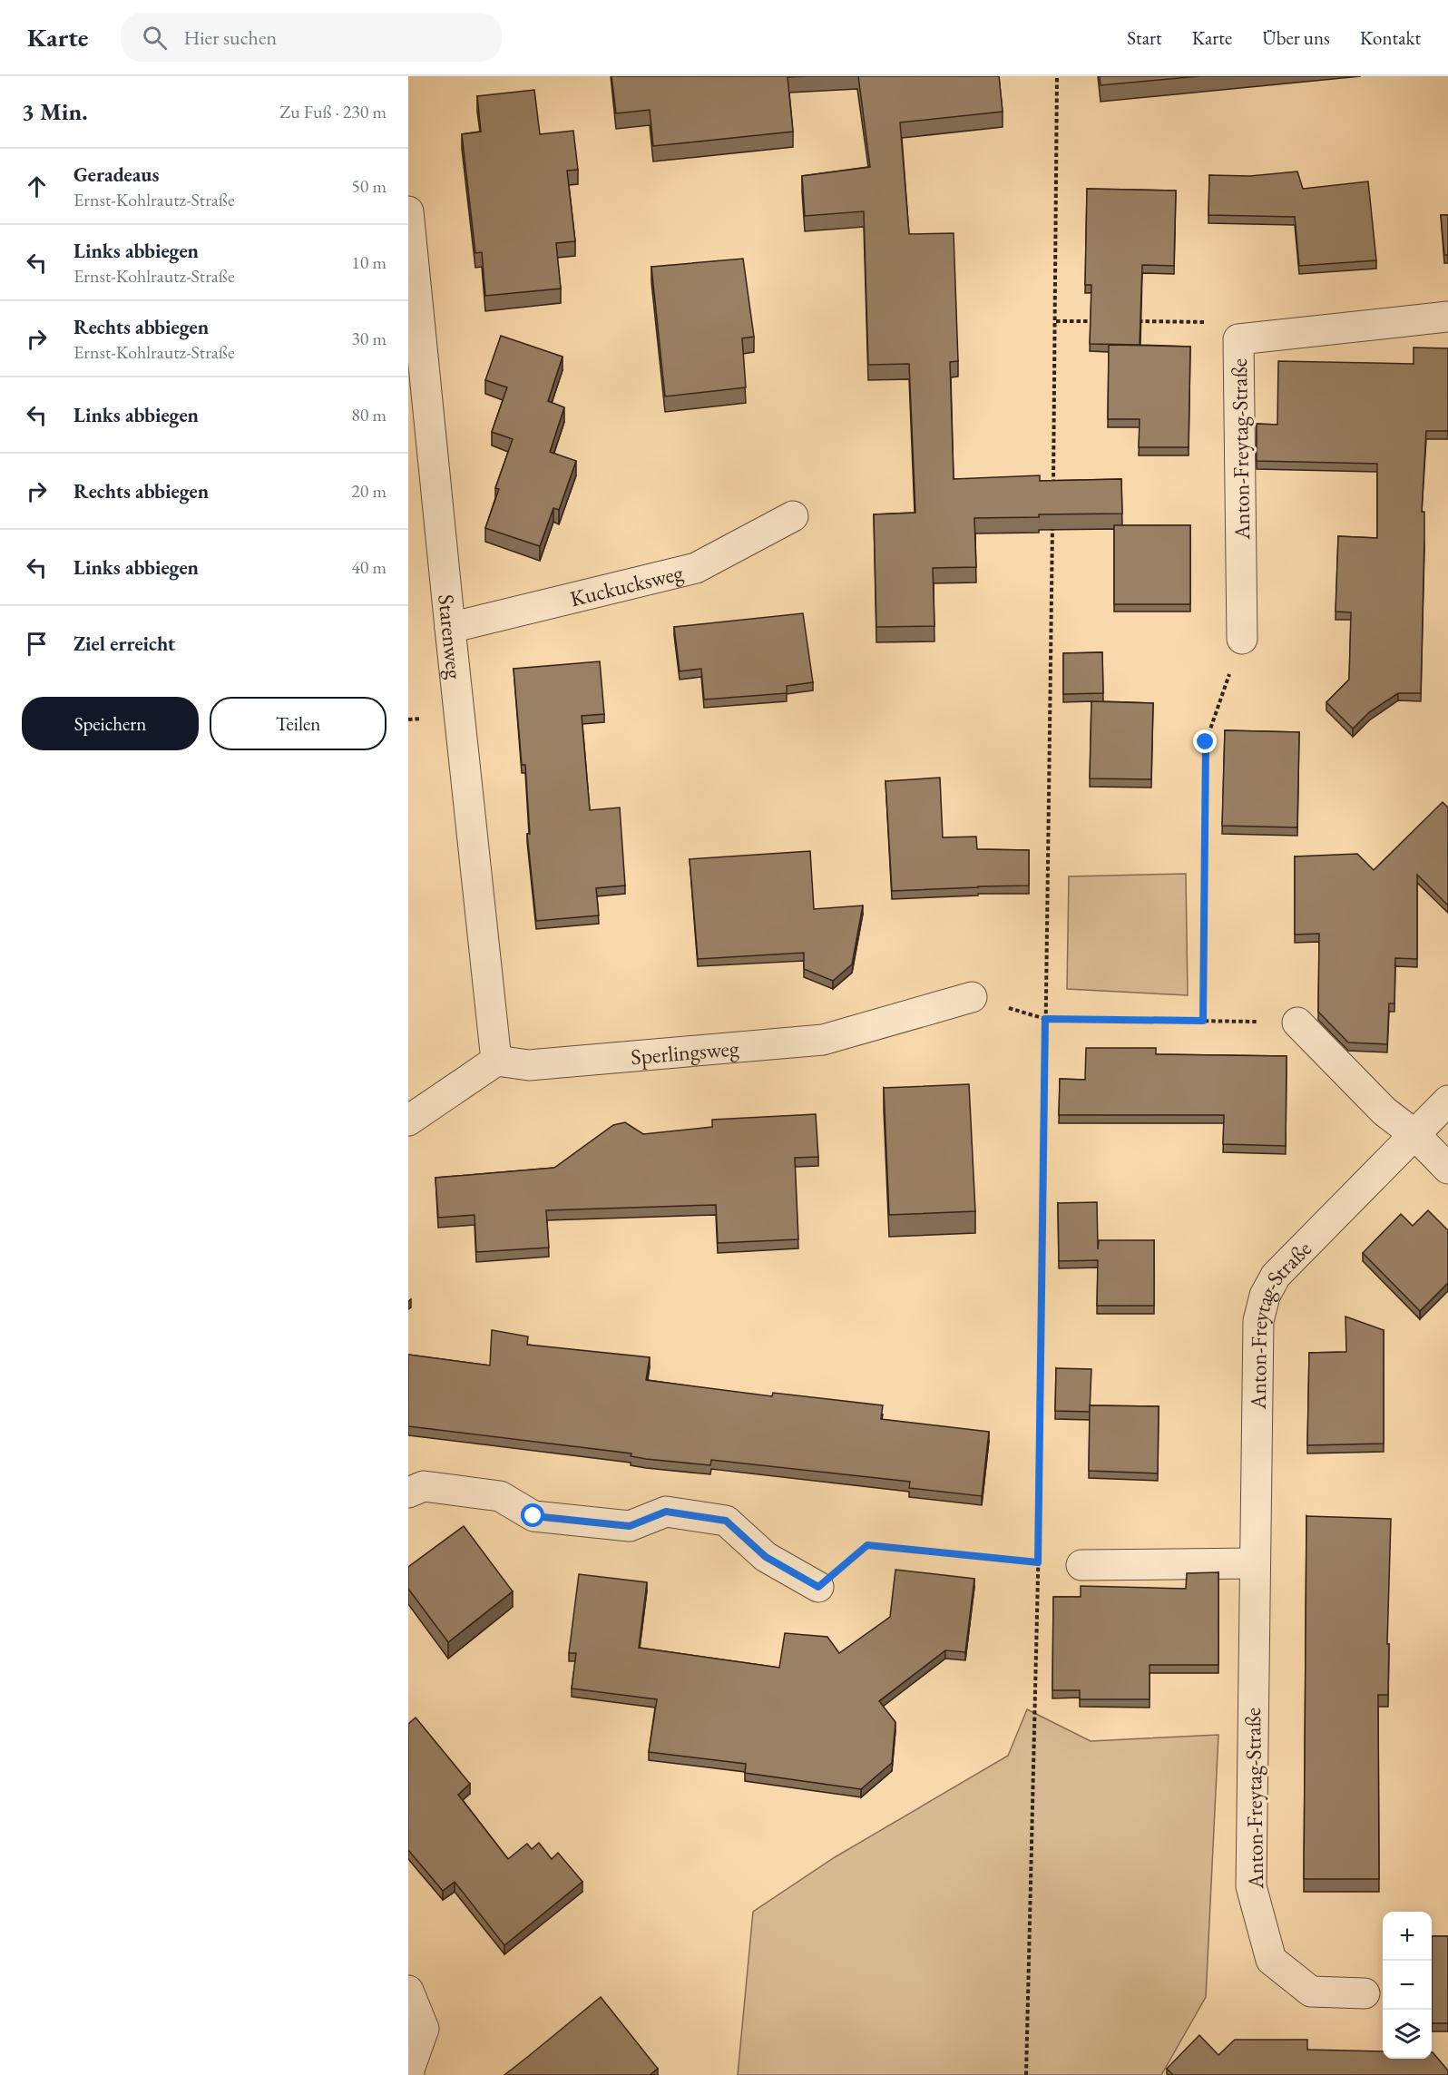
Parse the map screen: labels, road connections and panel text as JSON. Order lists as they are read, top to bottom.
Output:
{
  "streets": {
    "street": [
      "Anton-Freytag-Straße",
      "Kuckucksweg",
      "Starenweg",
      "Sperlingsweg"
    ]
  },
  "crossings": [
    ["Kuckucksweg", "Starenweg"],
    ["Starenweg", "Sperlingsweg"]
  ],
  "page": {
    "header": "Karte",
    "search": "Hier suchen",
    "nav": [
      "Start",
      "Karte",
      "Über uns",
      "Kontakt"
    ],
    "heading": ["3 Min.", "Zu Fuß · 230 m"],
    "list": [
      ["Geradeaus", "Ernst-Kohlrautz-Straße", "50 m"],
      ["Links abbiegen", "Ernst-Kohlrautz-Straße", "10 m"],
      ["Rechts abbiegen", "Ernst-Kohlrautz-Straße", "30 m"],
      ["Links abbiegen", "80 m"],
      ["Rechts abbiegen", "20 m"],
      ["Links abbiegen", "40 m"],
      "Ziel erreicht"
    ],
    "buttons": ["Speichern", "Teilen"],
    "map_buttons": ["+", "−"]
  }
}
